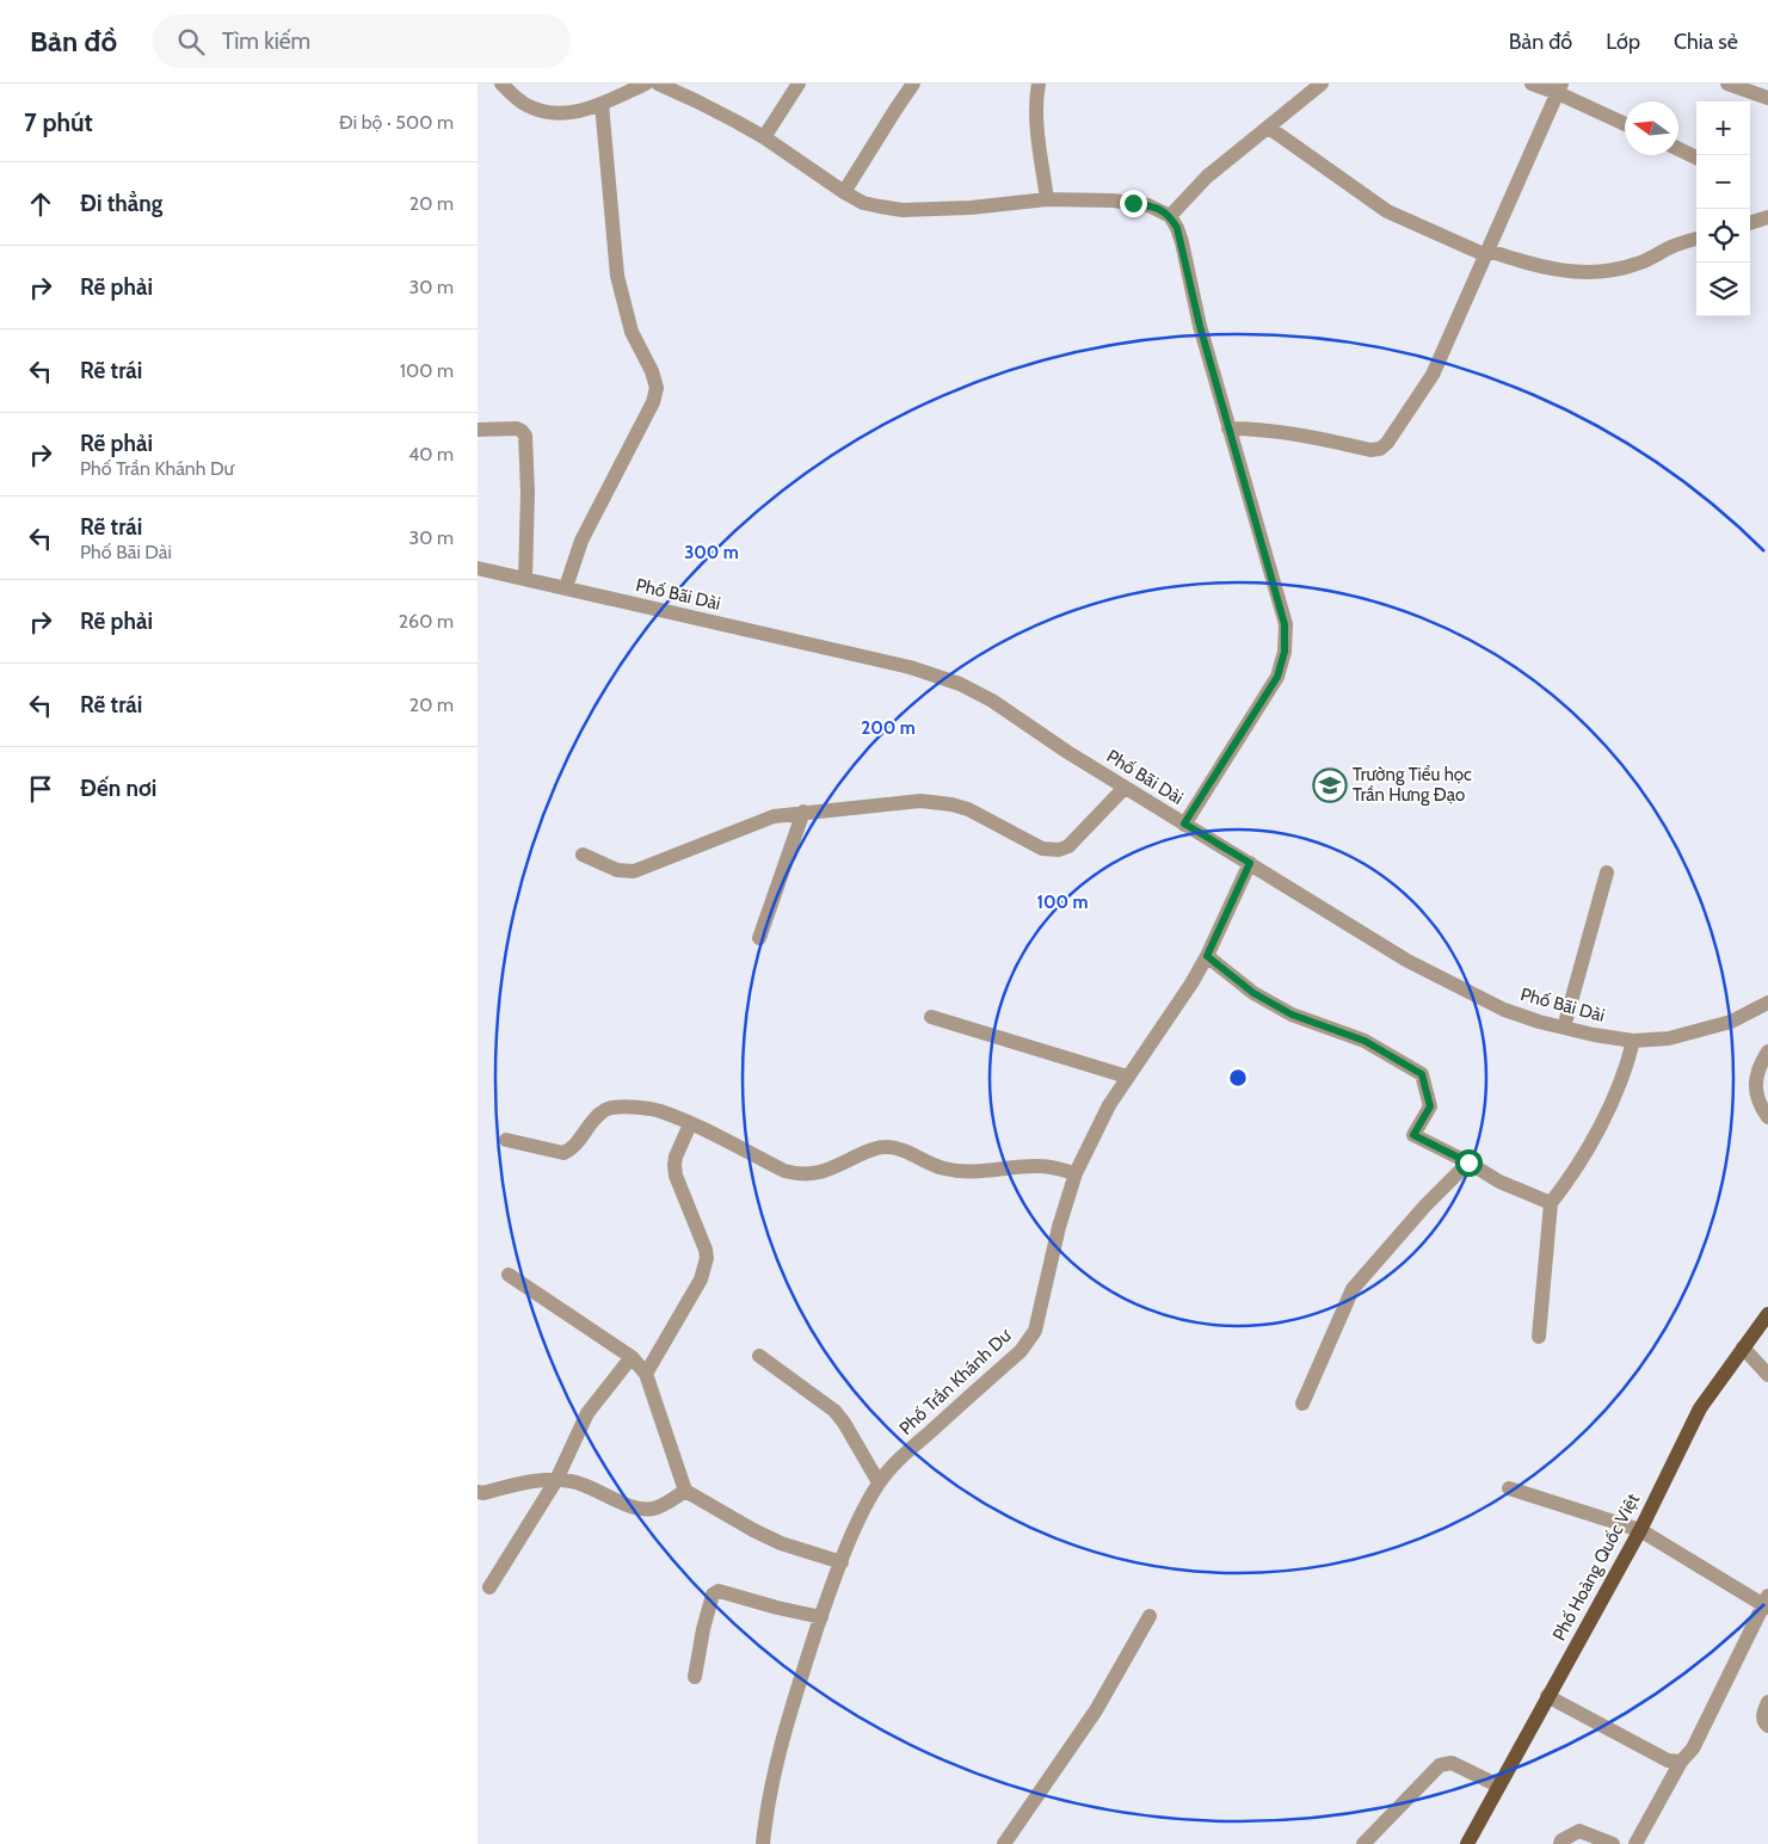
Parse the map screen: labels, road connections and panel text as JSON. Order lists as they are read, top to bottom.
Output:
{
  "streets": {
    "main road": ["Phố Hoàng Quốc Việt"],
    "street": ["Phố Bãi Dài", "Phố Trần Khánh Dư"]
  },
  "crossings": [
    ["Phố Bãi Dài", "Phố Trần Khánh Dư"]
  ],
  "places": {
    "school or university": ["Trường Tiểu học Trần Hưng Đạo"]
  },
  "north": "left",
  "page": {
    "header": "Bản đồ",
    "search": "Tìm kiếm",
    "nav": ["Bản đồ", "Lớp", "Chia sẻ"],
    "heading": ["7 phút", "Đi bộ · 500 m"],
    "map_buttons": ["+", "−"],
    "list": [
      ["Đi thẳng", "20 m"],
      ["Rẽ phải", "30 m"],
      ["Rẽ trái", "100 m"],
      ["Rẽ phải", "Phố Trần Khánh Dư", "40 m"],
      ["Rẽ trái", "Phố Bãi Dài", "30 m"],
      ["Rẽ phải", "260 m"],
      ["Rẽ trái", "20 m"],
      "Đến nơi"
    ]
  },
  "rings": ["300 m", "200 m", "100 m"]
}
